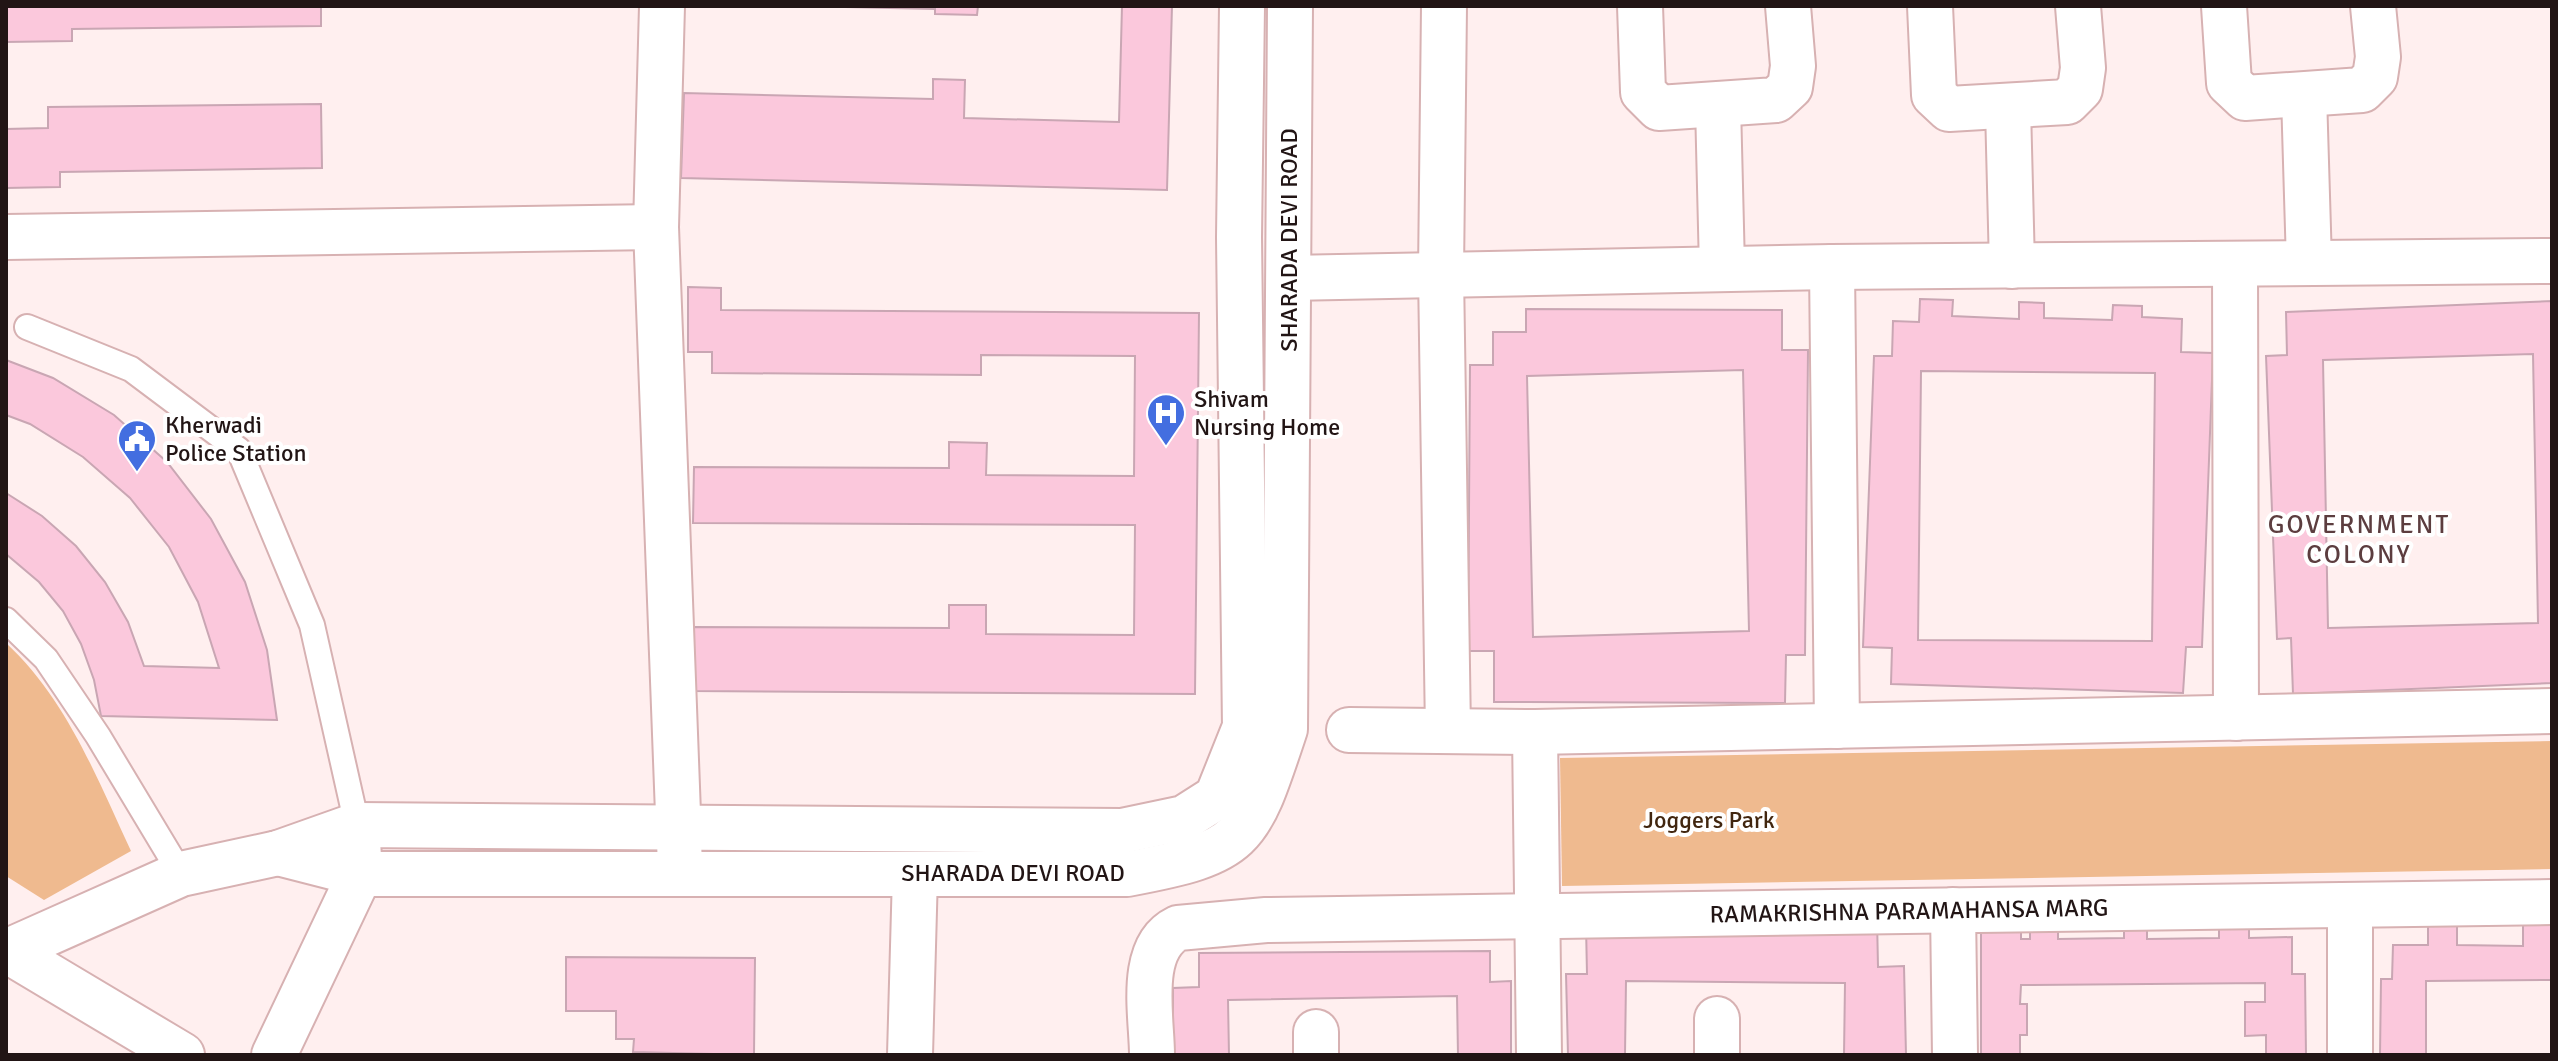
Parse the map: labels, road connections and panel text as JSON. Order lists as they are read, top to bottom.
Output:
{
  "streets": {
    "street": ["SHARADA DEVI ROAD", "RAMAKRISHNA PARAMAHANSA MARG"]
  },
  "districts": ["GOVERNMENT COLONY"],
  "parks": ["Joggers Park"],
  "places": {
    "hospital": ["Shivam Nursing Home"],
    "public building": ["Kherwadi Police Station"]
  }
}
